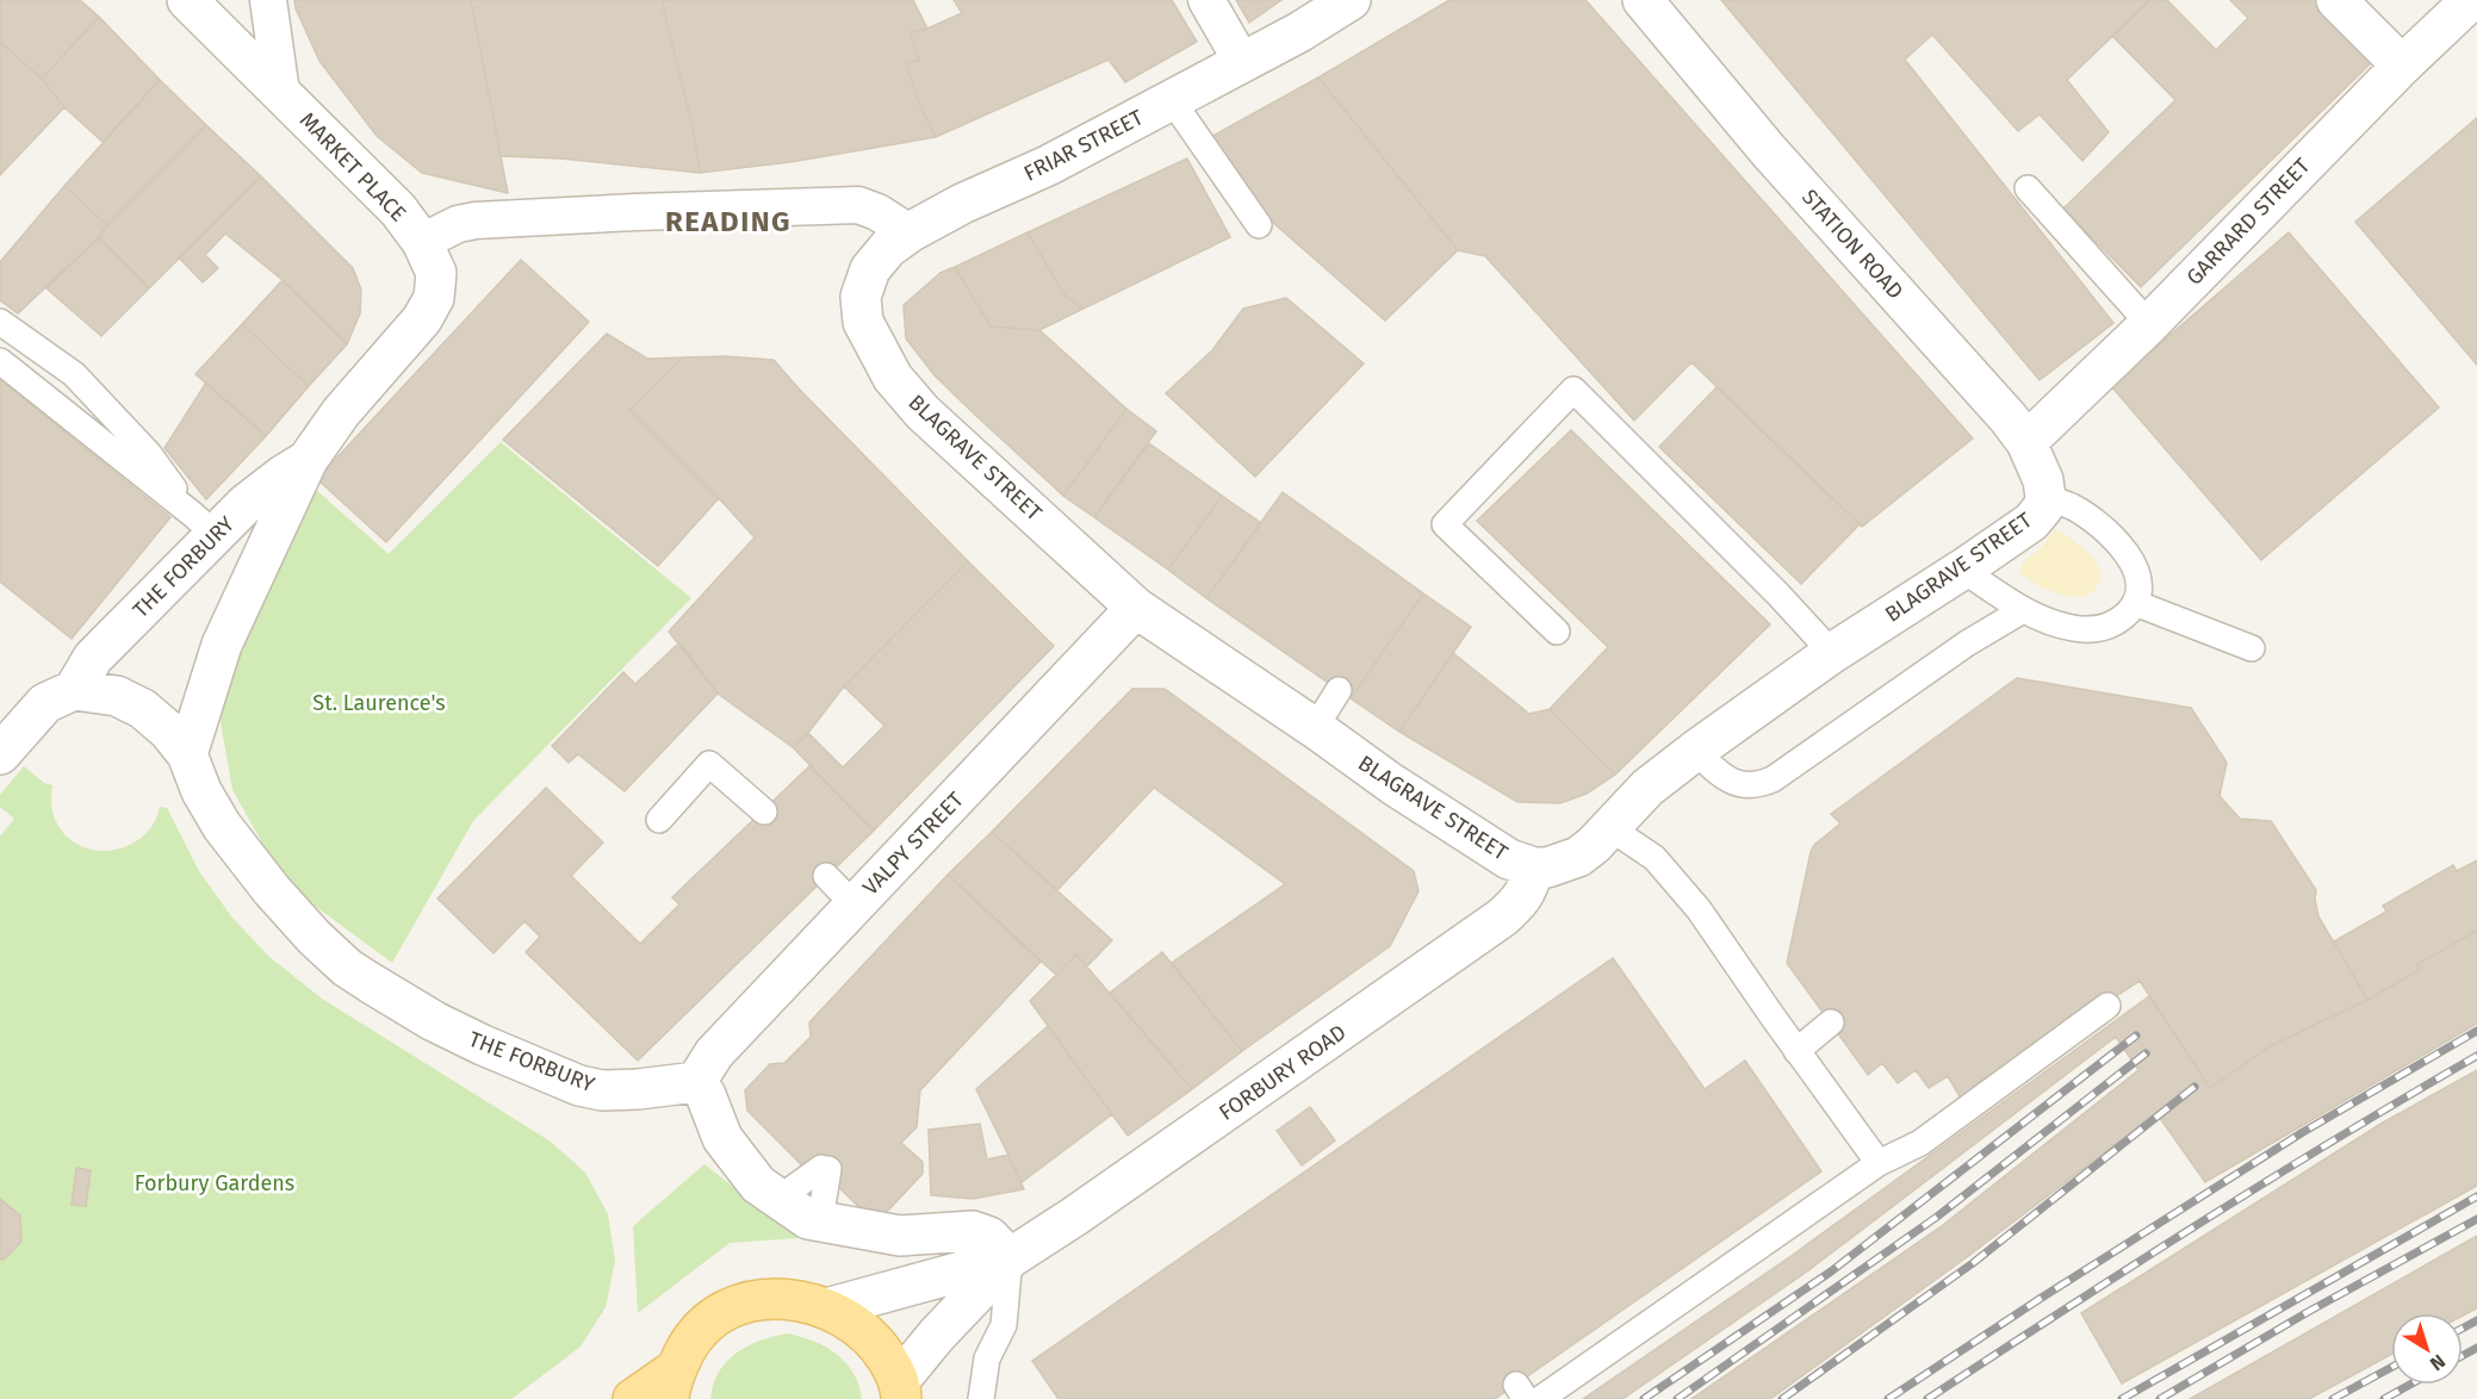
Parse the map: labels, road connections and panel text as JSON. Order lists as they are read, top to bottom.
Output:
{
  "streets": {
    "street": [
      "FRIAR STREET",
      "MARKET PLACE",
      "GARRARD STREET",
      "STATION ROAD",
      "BLAGRAVE STREET",
      "THE FORBURY",
      "VALPY STREET",
      "FORBURY ROAD"
    ]
  },
  "crossings": [
    ["FRIAR STREET", "BLAGRAVE STREET"],
    ["MARKET PLACE", "THE FORBURY"],
    ["GARRARD STREET", "STATION ROAD"],
    ["STATION ROAD", "BLAGRAVE STREET"],
    ["BLAGRAVE STREET", "VALPY STREET"],
    ["BLAGRAVE STREET", "FORBURY ROAD"],
    ["THE FORBURY", "VALPY STREET"]
  ],
  "districts": ["READING"],
  "parks": ["St. Laurence's", "Forbury Gardens"],
  "north": "bottom right"
}
